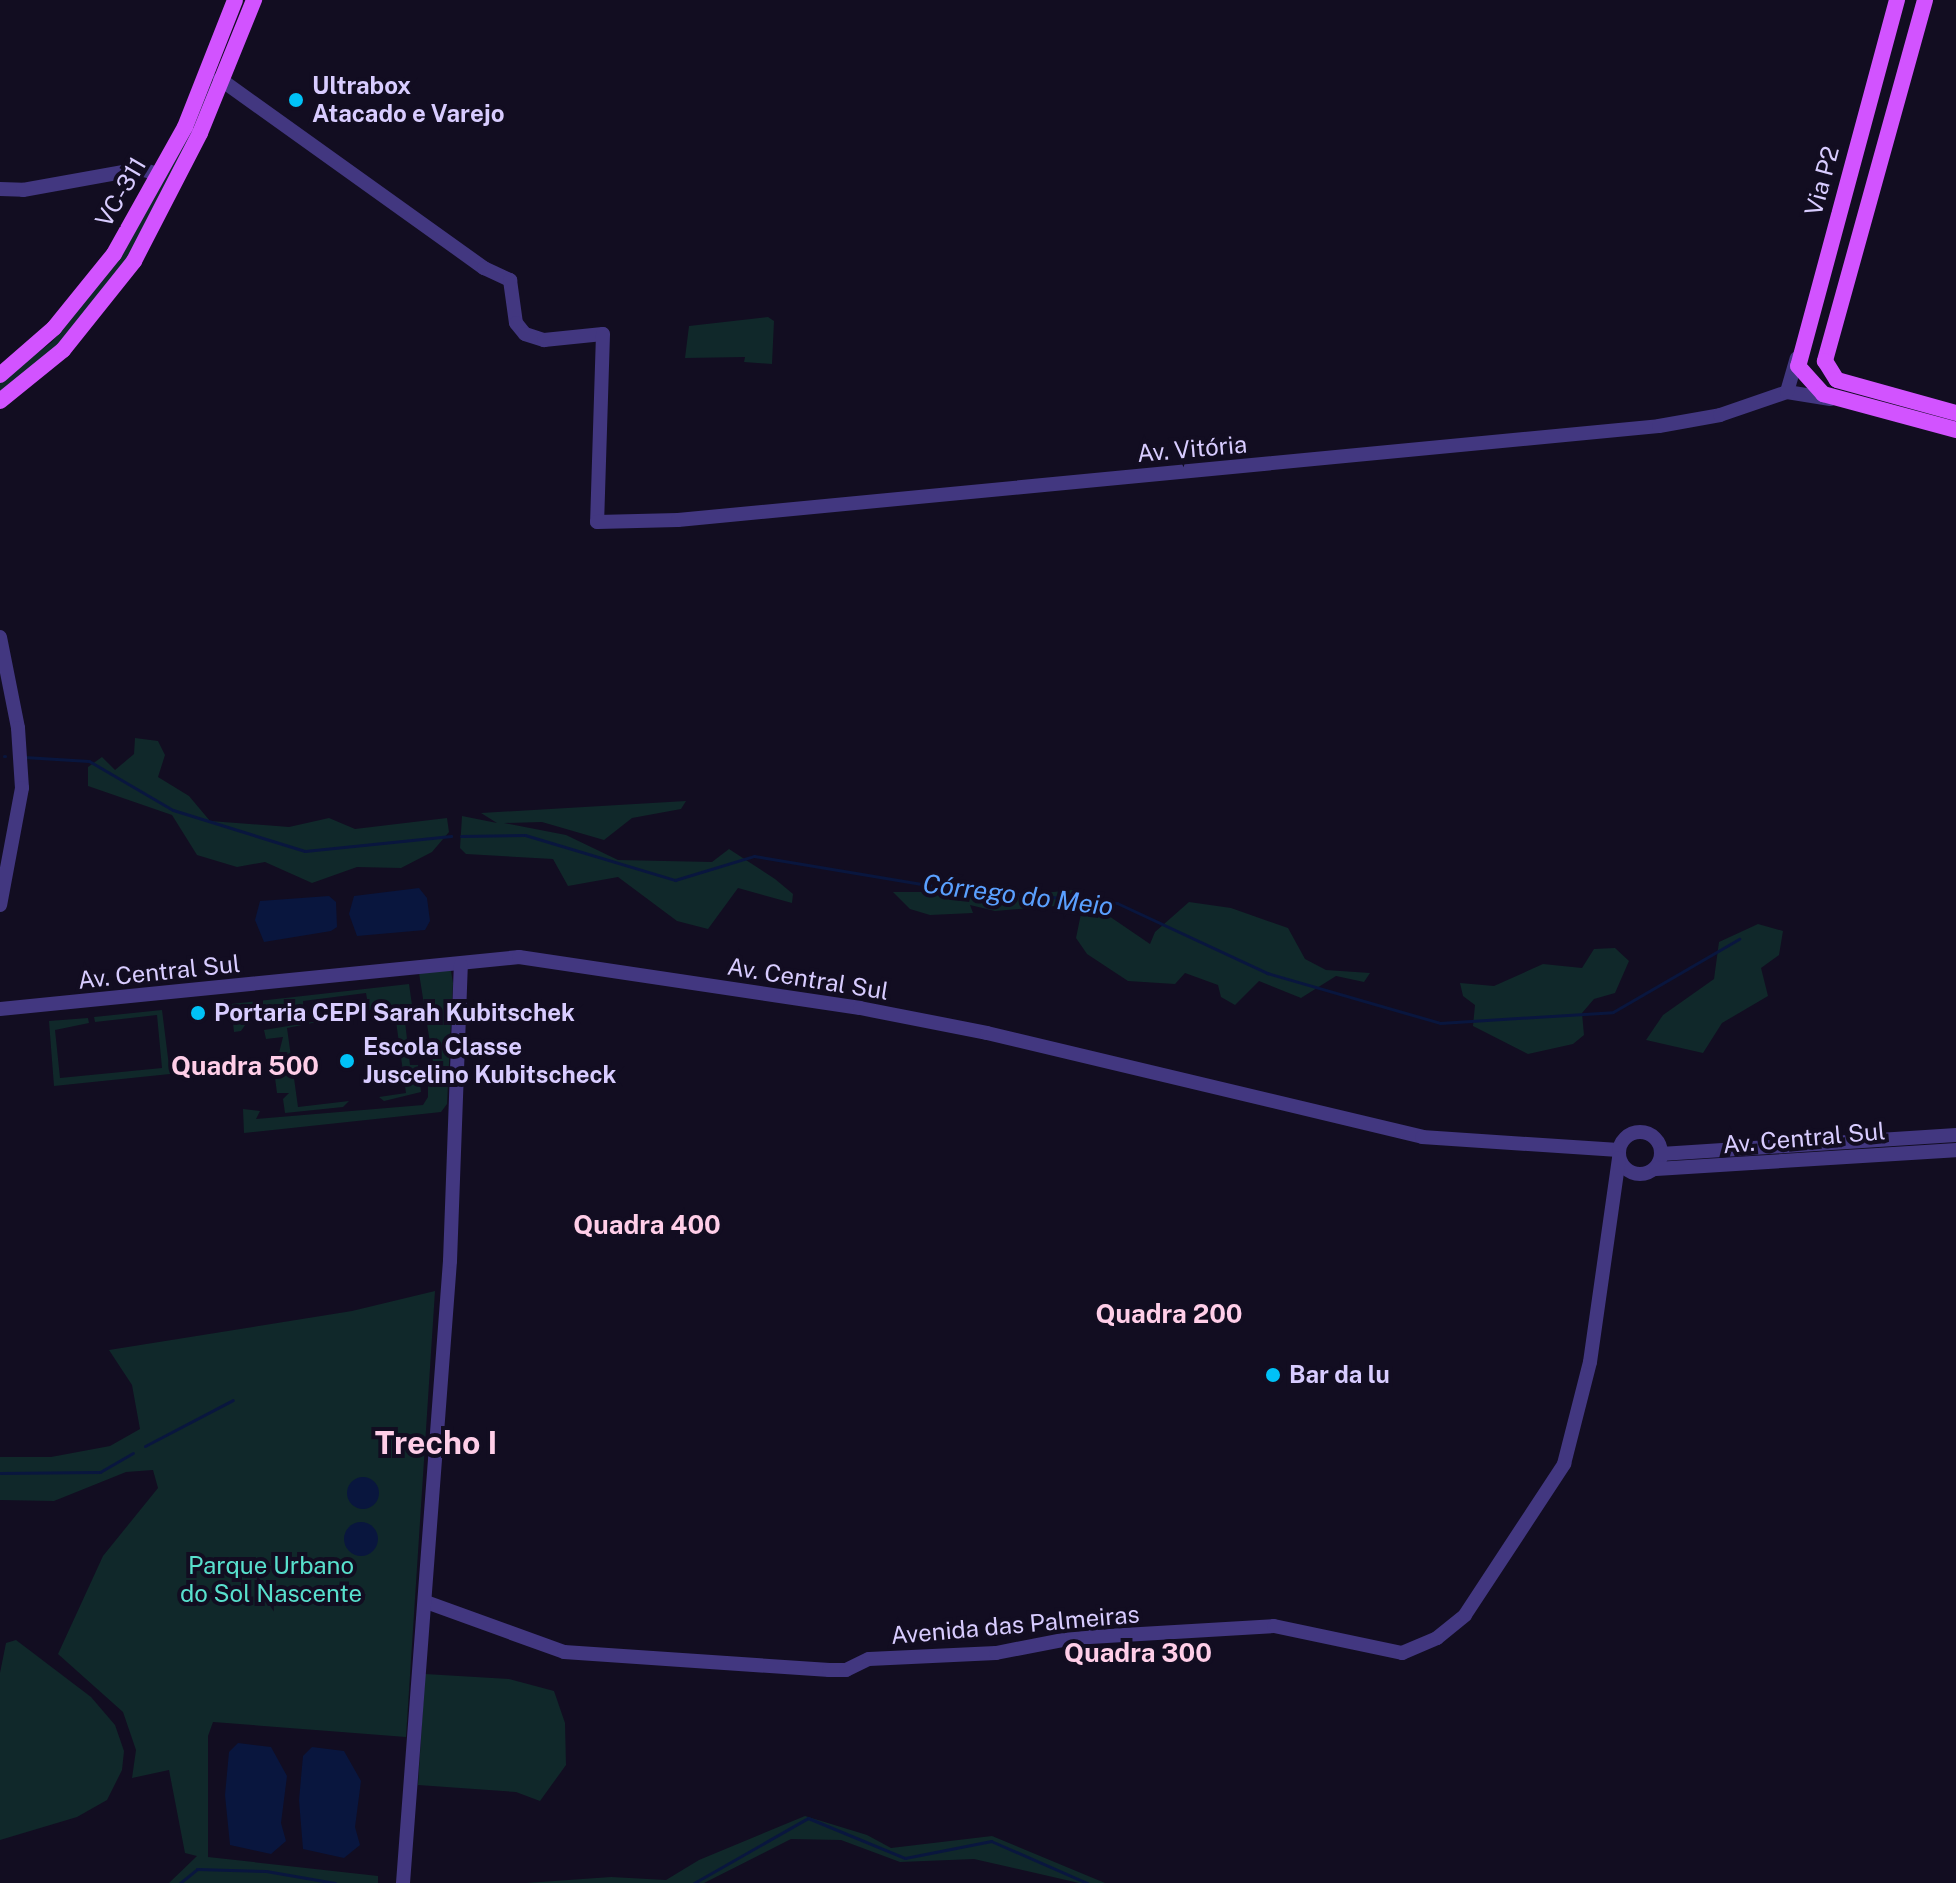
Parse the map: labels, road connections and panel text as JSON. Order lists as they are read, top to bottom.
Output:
{
  "streets": {
    "main road": ["Via P2", "VC-311"],
    "street": ["Av. Vitória", "Av. Central Sul", "Avenida das Palmeiras"]
  },
  "crossings": [
    ["VC-311", "Av. Vitória"],
    ["Av. Central Sul", "Avenida das Palmeiras"]
  ],
  "districts": [
    "Quadra 500",
    "Quadra 400",
    "Quadra 200",
    "Trecho I",
    "Quadra 300"
  ],
  "water": ["Córrego do Meio"],
  "parks": ["Parque Urbano do Sol Nascente"],
  "places": [
    "Ultrabox Atacado e Varejo",
    "Portaria CEPI Sarah Kubitschek",
    "Escola Classe Juscelino Kubitscheck",
    "Bar da lu"
  ]
}
